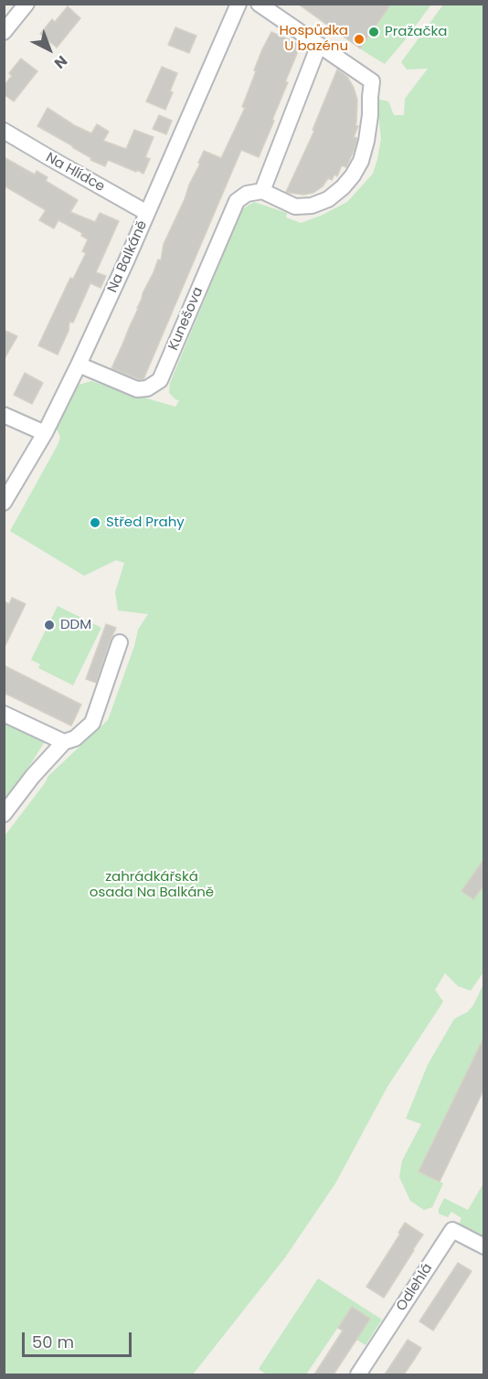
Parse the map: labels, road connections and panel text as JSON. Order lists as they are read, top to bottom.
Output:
{
  "streets": {
    "street": [
      "Na Hlídce",
      "Na Balkáně",
      "Kunešova",
      "Odlehlá"
    ]
  },
  "crossings": [
    ["Na Hlídce", "Na Balkáně"],
    ["Na Balkáně", "Kunešova"]
  ],
  "parks": ["zahrádkářská osada Na Balkáně"],
  "places": [
    "Pražačka",
    "Hospůdka U bazénu",
    "Střed Prahy",
    "DDM"
  ],
  "scale_bar": "50 m",
  "north": "bottom right"
}
